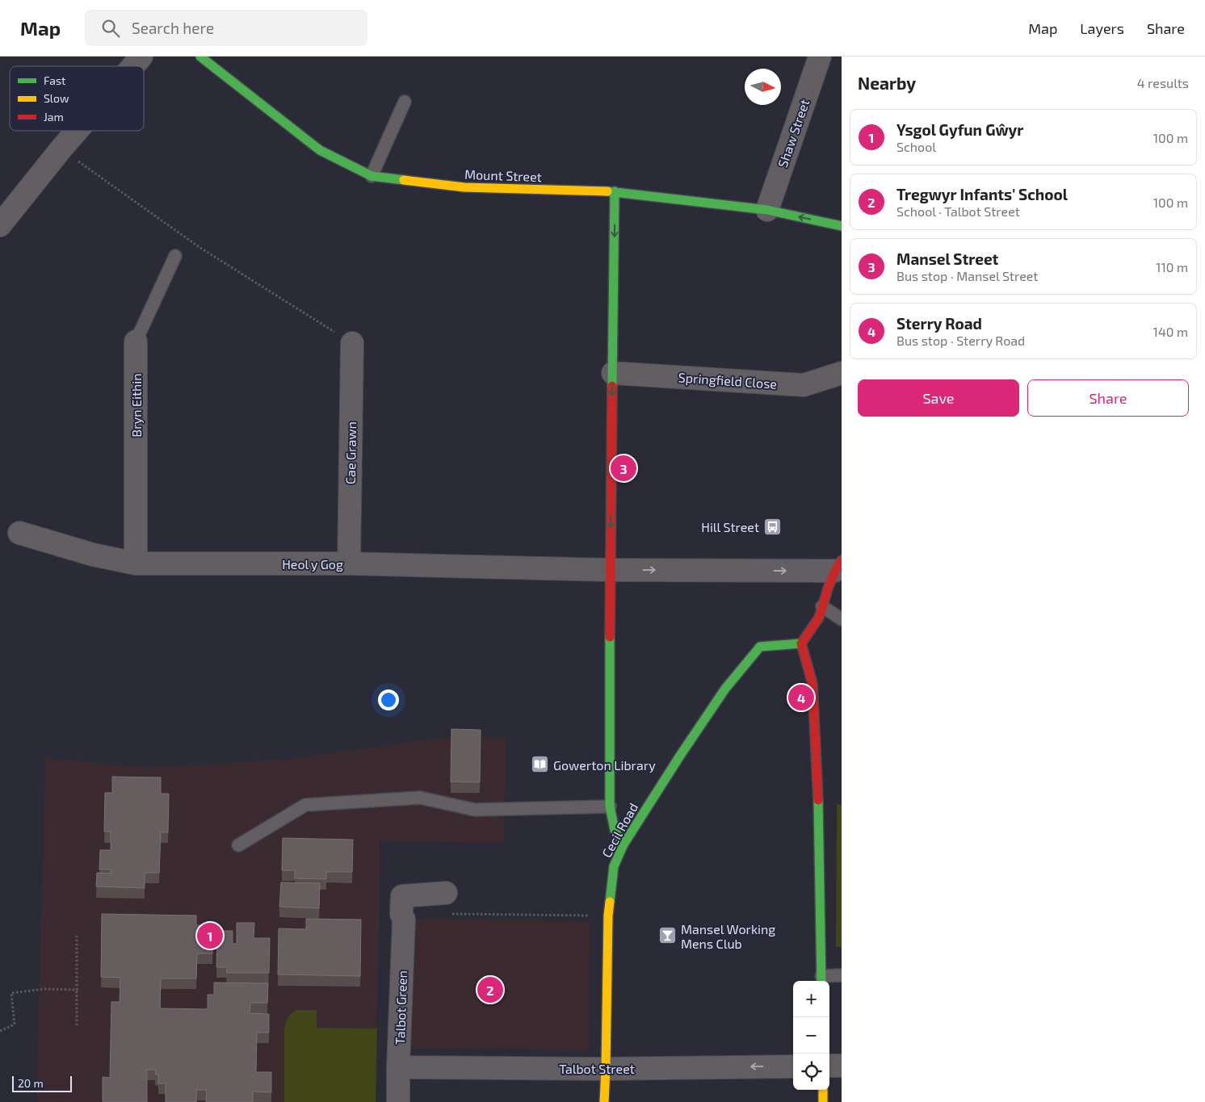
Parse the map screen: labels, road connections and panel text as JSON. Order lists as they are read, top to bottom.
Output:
{
  "streets": {
    "street": [
      "Shaw Street",
      "Mount Street",
      "Springfield Close",
      "Bryn Eithin",
      "Cae Grawn",
      "Heol y Gog",
      "Cecil Road",
      "Talbot Green",
      "Talbot Street"
    ]
  },
  "crossings": [
    ["Shaw Street", "Mount Street"],
    ["Bryn Eithin", "Heol y Gog"],
    ["Cae Grawn", "Heol y Gog"],
    ["Cecil Road", "Talbot Street"],
    ["Talbot Green", "Talbot Street"]
  ],
  "one_way": ["Talbot Street"],
  "places": {
    "bus stop": ["Hill Street"],
    "library": ["Gowerton Library"],
    "bar": ["Mansel Working Mens Club"]
  },
  "legend": ["Fast", "Slow", "Jam"],
  "scale_bar": "20 m",
  "north": "right",
  "page": {
    "header": "Map",
    "search": "Search here",
    "nav": ["Map", "Layers", "Share"],
    "heading": ["Nearby", "4 results"],
    "list": [
      {
        "mark": "1",
        "name": "Ysgol Gyfun Gŵyr",
        "note": "School",
        "value": "100 m"
      },
      {
        "mark": "2",
        "name": "Tregwyr Infants' School",
        "note": "School · Talbot Street",
        "value": "100 m"
      },
      {
        "mark": "3",
        "name": "Mansel Street",
        "note": "Bus stop · Mansel Street",
        "value": "110 m"
      },
      {
        "mark": "4",
        "name": "Sterry Road",
        "note": "Bus stop · Sterry Road",
        "value": "140 m"
      }
    ],
    "buttons": ["Save", "Share"],
    "pins": [
      "3",
      "4",
      "1",
      "2"
    ],
    "map_buttons": ["+", "−"],
    "scale": "20 m"
  }
}
